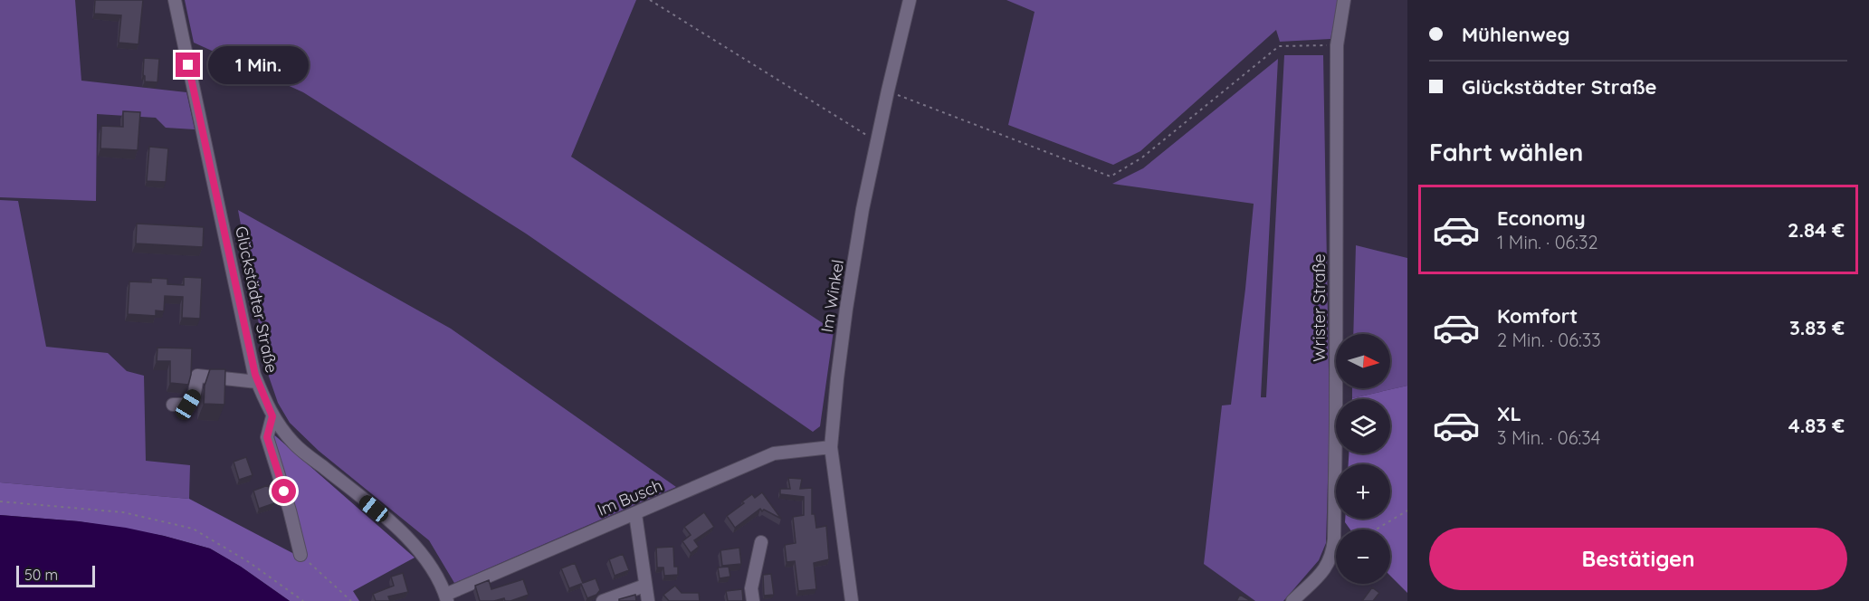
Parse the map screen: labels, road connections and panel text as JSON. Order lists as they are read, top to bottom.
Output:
{
  "streets": {
    "street": [
      "Im Winkel",
      "Glückstädter Straße",
      "Wrister Straße",
      "Im Busch"
    ]
  },
  "crossings": [
    ["Im Winkel", "Im Busch"],
    ["Glückstädter Straße", "Im Busch"]
  ],
  "scale_bar": "50 m",
  "north": "right",
  "page": {
    "banner": ["Mühlenweg", "Glückstädter Straße"],
    "bubble": "1 Min.",
    "heading": "Fahrt wählen",
    "list": [
      {
        "name": "Economy",
        "note": "1 Min. · 06:32",
        "value": "2.84 €"
      },
      {
        "name": "Komfort",
        "note": "2 Min. · 06:33",
        "value": "3.83 €"
      },
      {
        "name": "XL",
        "note": "3 Min. · 06:34",
        "value": "4.83 €"
      }
    ],
    "map_buttons": ["+", "−"],
    "buttons": "Bestätigen",
    "scale": "50 m"
  }
}
